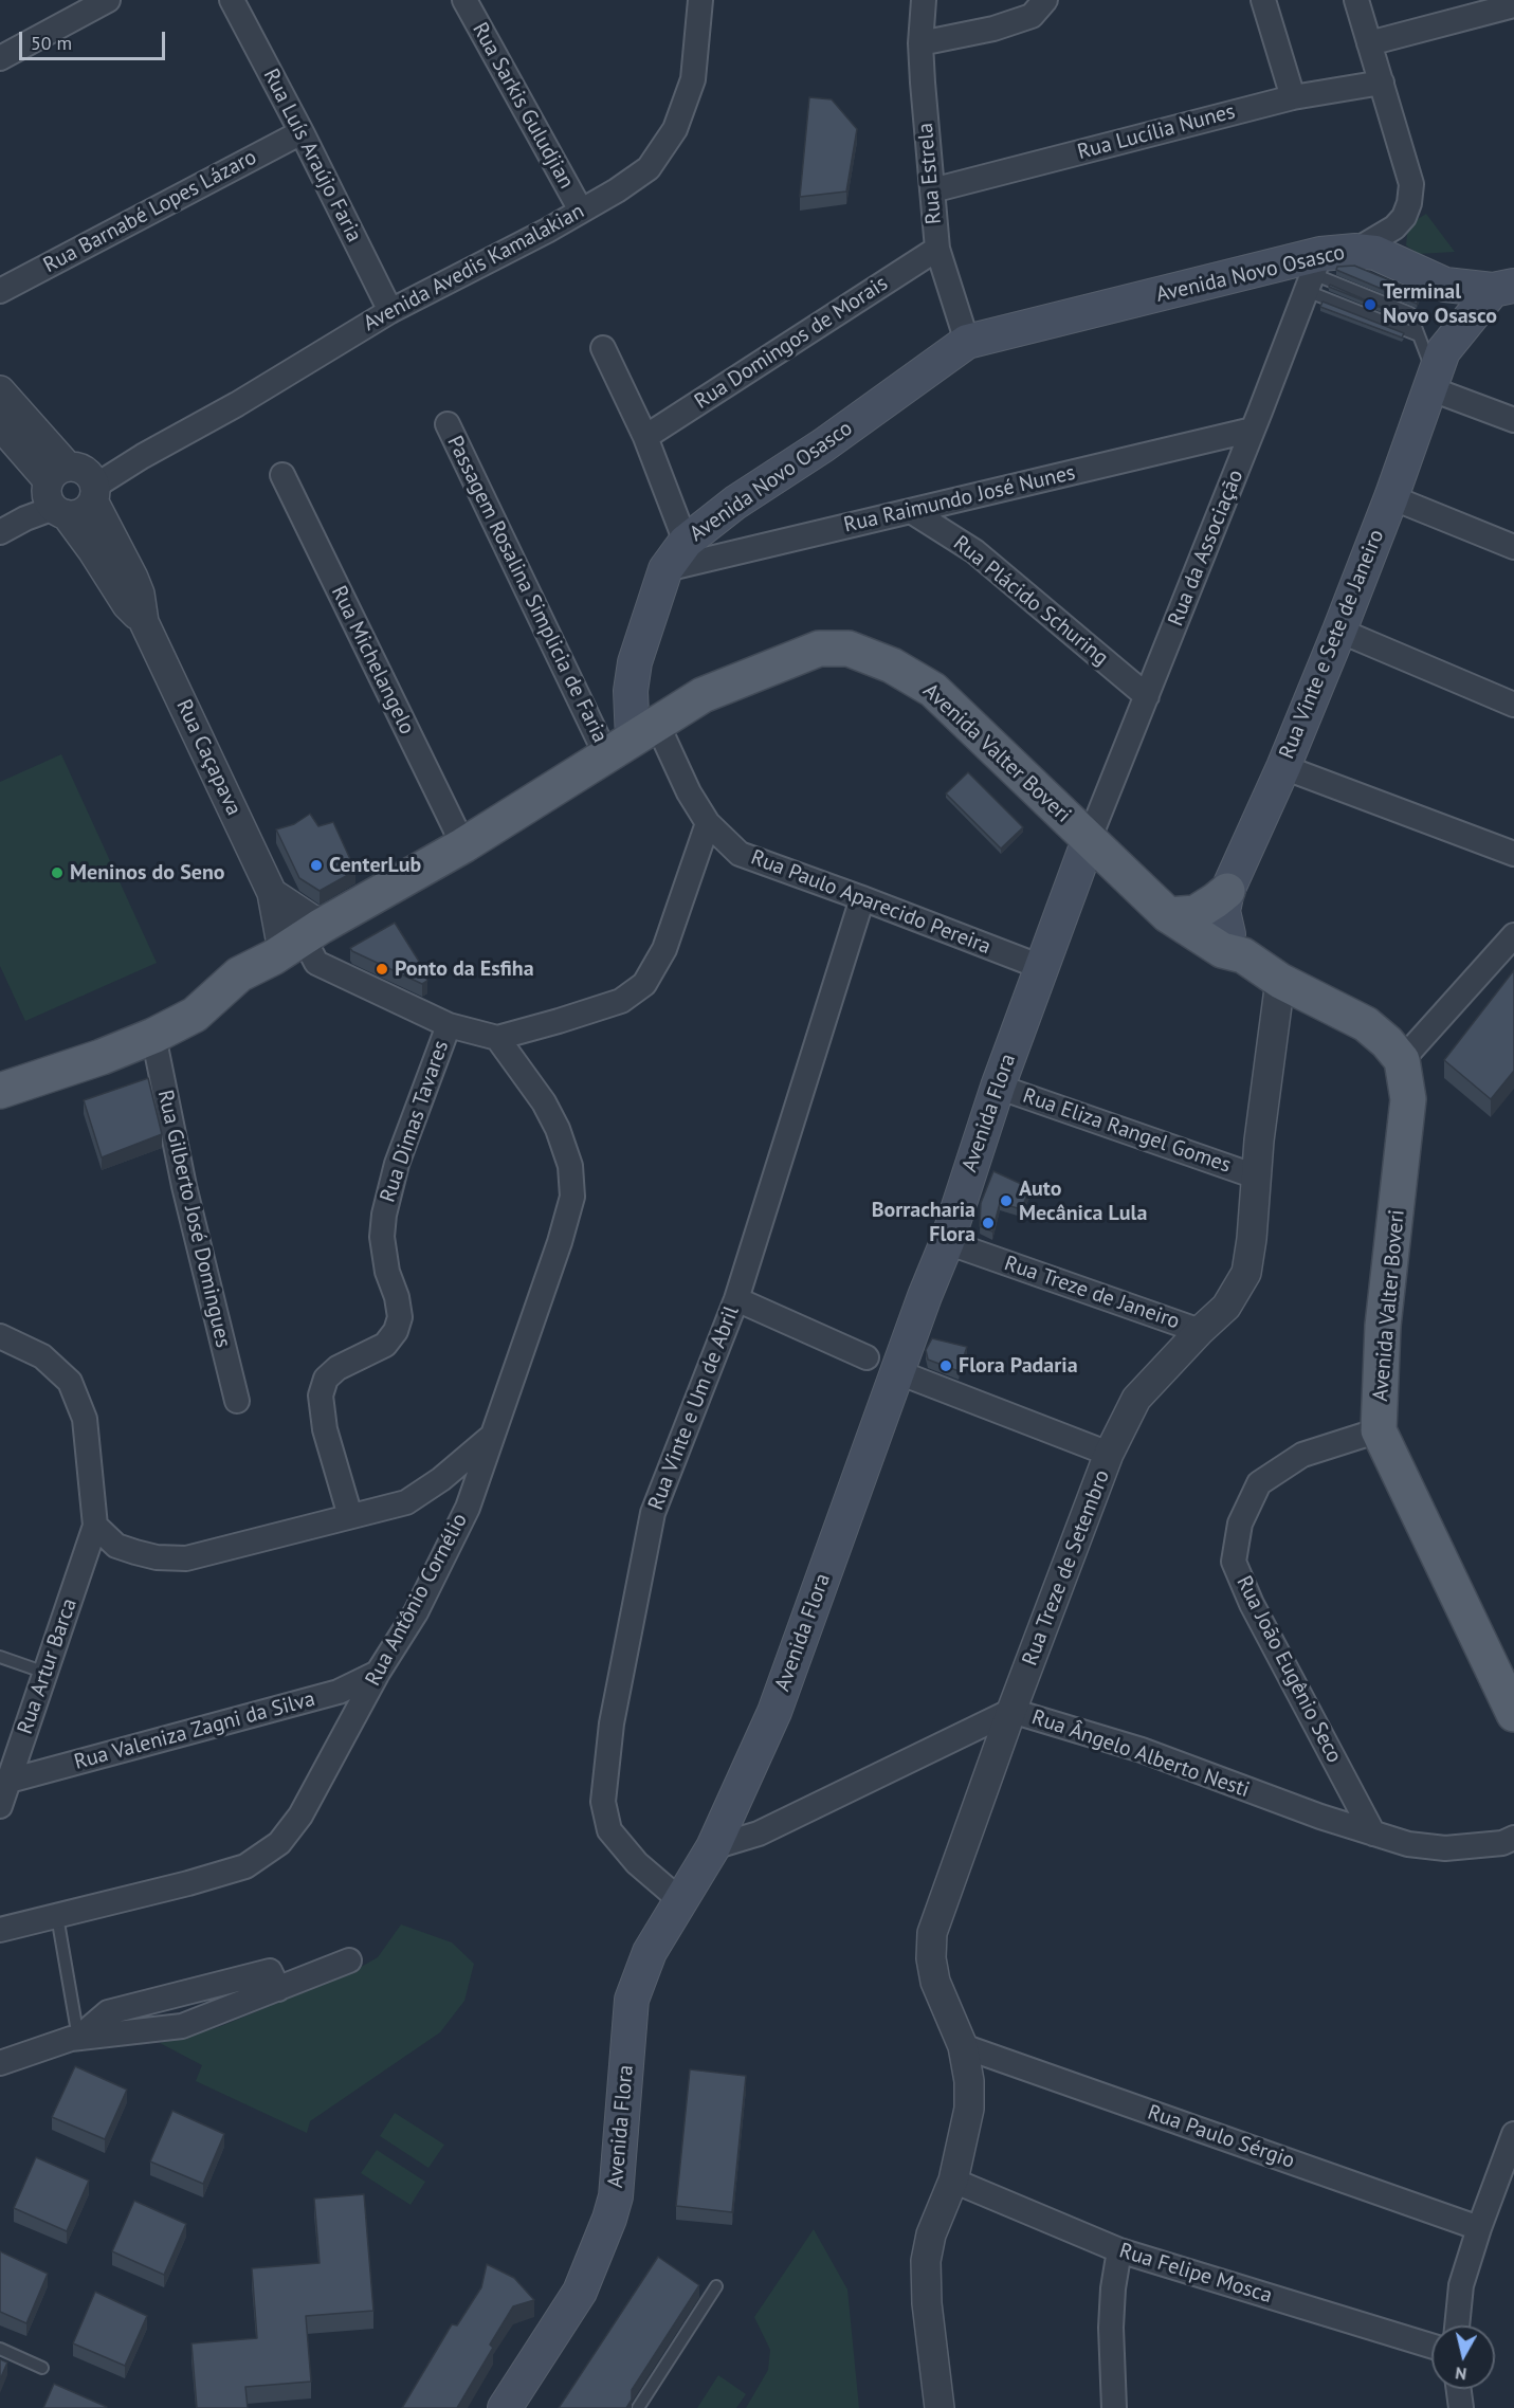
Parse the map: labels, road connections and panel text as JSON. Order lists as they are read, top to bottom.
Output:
{
  "streets": {
    "main road": [
      "Avenida Novo Osasco",
      "Rua Vinte e Sete de Janeiro",
      "Avenida Valter Boveri",
      "Avenida Flora"
    ],
    "street": [
      "Rua Sarkis Guludjian",
      "Rua Lucília Nunes",
      "Rua Luís Araújo Faria",
      "Rua Estrela",
      "Rua Barnabé Lopes Lázaro",
      "Avenida Avedis Kamalakian",
      "Rua Domingos de Morais",
      "Rua Raimundo José Nunes",
      "Rua da Associação",
      "Passagem Rosalina Simplicia de Faria",
      "Rua Plácido Schuring",
      "Rua Michelangelo",
      "Rua Caçapava",
      "Rua Paulo Aparecido Pereira",
      "Rua Dimas Tavares",
      "Rua Eliza Rangel Gomes",
      "Rua Gilberto José Domingues",
      "Rua Treze de Janeiro",
      "Rua Vinte e Um de Abril",
      "Rua Treze de Setembro",
      "Rua Antônio Cornélio",
      "Rua Artur Barca",
      "Rua João Eugênio Seco",
      "Rua Valeniza Zagni da Silva",
      "Rua Ângelo Alberto Nesti",
      "Rua Paulo Sérgio",
      "Rua Felipe Mosca"
    ]
  },
  "crossings": [
    ["Rua Sarkis Guludjian", "Avenida Avedis Kamalakian"],
    ["Rua Lucília Nunes", "Rua Estrela"],
    ["Rua Luís Araújo Faria", "Rua Barnabé Lopes Lázaro"],
    ["Rua Luís Araújo Faria", "Avenida Avedis Kamalakian"],
    ["Rua Estrela", "Avenida Novo Osasco"],
    ["Rua Estrela", "Rua Domingos de Morais"],
    ["Avenida Avedis Kamalakian", "Rua Caçapava"],
    ["Avenida Novo Osasco", "Rua Raimundo José Nunes"],
    ["Avenida Novo Osasco", "Rua da Associação"],
    ["Avenida Novo Osasco", "Passagem Rosalina Simplicia de Faria"],
    ["Avenida Novo Osasco", "Rua Vinte e Sete de Janeiro"],
    ["Avenida Novo Osasco", "Avenida Valter Boveri"],
    ["Avenida Novo Osasco", "Rua Paulo Aparecido Pereira"],
    ["Rua Raimundo José Nunes", "Rua da Associação"],
    ["Rua Raimundo José Nunes", "Rua Plácido Schuring"],
    ["Rua da Associação", "Rua Plácido Schuring"],
    ["Rua da Associação", "Avenida Valter Boveri"],
    ["Rua da Associação", "Avenida Flora"],
    ["Passagem Rosalina Simplicia de Faria", "Avenida Valter Boveri"],
    ["Passagem Rosalina Simplicia de Faria", "Rua Paulo Aparecido Pereira"],
    ["Rua Vinte e Sete de Janeiro", "Avenida Valter Boveri"],
    ["Avenida Valter Boveri", "Rua Paulo Aparecido Pereira"],
    ["Avenida Valter Boveri", "Avenida Flora"],
    ["Avenida Valter Boveri", "Rua Treze de Setembro"],
    ["Avenida Valter Boveri", "Rua João Eugênio Seco"],
    ["Rua Paulo Aparecido Pereira", "Avenida Flora"],
    ["Rua Paulo Aparecido Pereira", "Rua Vinte e Um de Abril"],
    ["Avenida Flora", "Rua Eliza Rangel Gomes"],
    ["Avenida Flora", "Rua Treze de Janeiro"],
    ["Avenida Flora", "Rua Vinte e Um de Abril"],
    ["Avenida Flora", "Rua Ângelo Alberto Nesti"],
    ["Rua Eliza Rangel Gomes", "Rua Treze de Setembro"],
    ["Rua Treze de Janeiro", "Rua Treze de Setembro"],
    ["Rua Treze de Setembro", "Rua Ângelo Alberto Nesti"],
    ["Rua Treze de Setembro", "Rua Paulo Sérgio"],
    ["Rua Treze de Setembro", "Rua Felipe Mosca"],
    ["Rua Antônio Cornélio", "Rua Valeniza Zagni da Silva"],
    ["Rua Artur Barca", "Rua Valeniza Zagni da Silva"],
    ["Rua João Eugênio Seco", "Rua Ângelo Alberto Nesti"]
  ],
  "places": [
    "Terminal Novo Osasco",
    "CenterLub",
    "Meninos do Seno",
    "Ponto da Esfiha",
    "Auto Mecânica Lula",
    "Borracharia Flora",
    "Flora Padaria"
  ],
  "scale_bar": "50 m",
  "north": "bottom"
}
